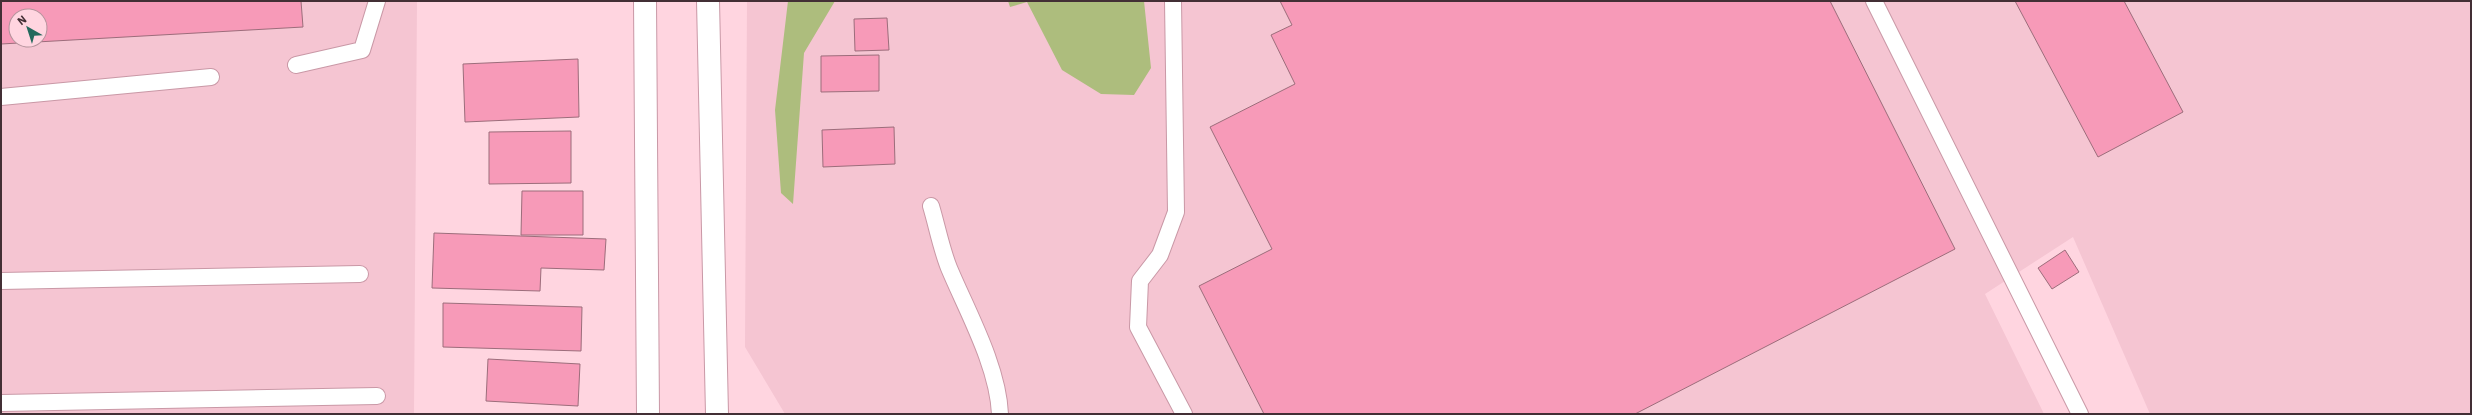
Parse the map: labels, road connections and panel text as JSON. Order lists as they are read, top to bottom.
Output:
{
  "north": "top left"
}
